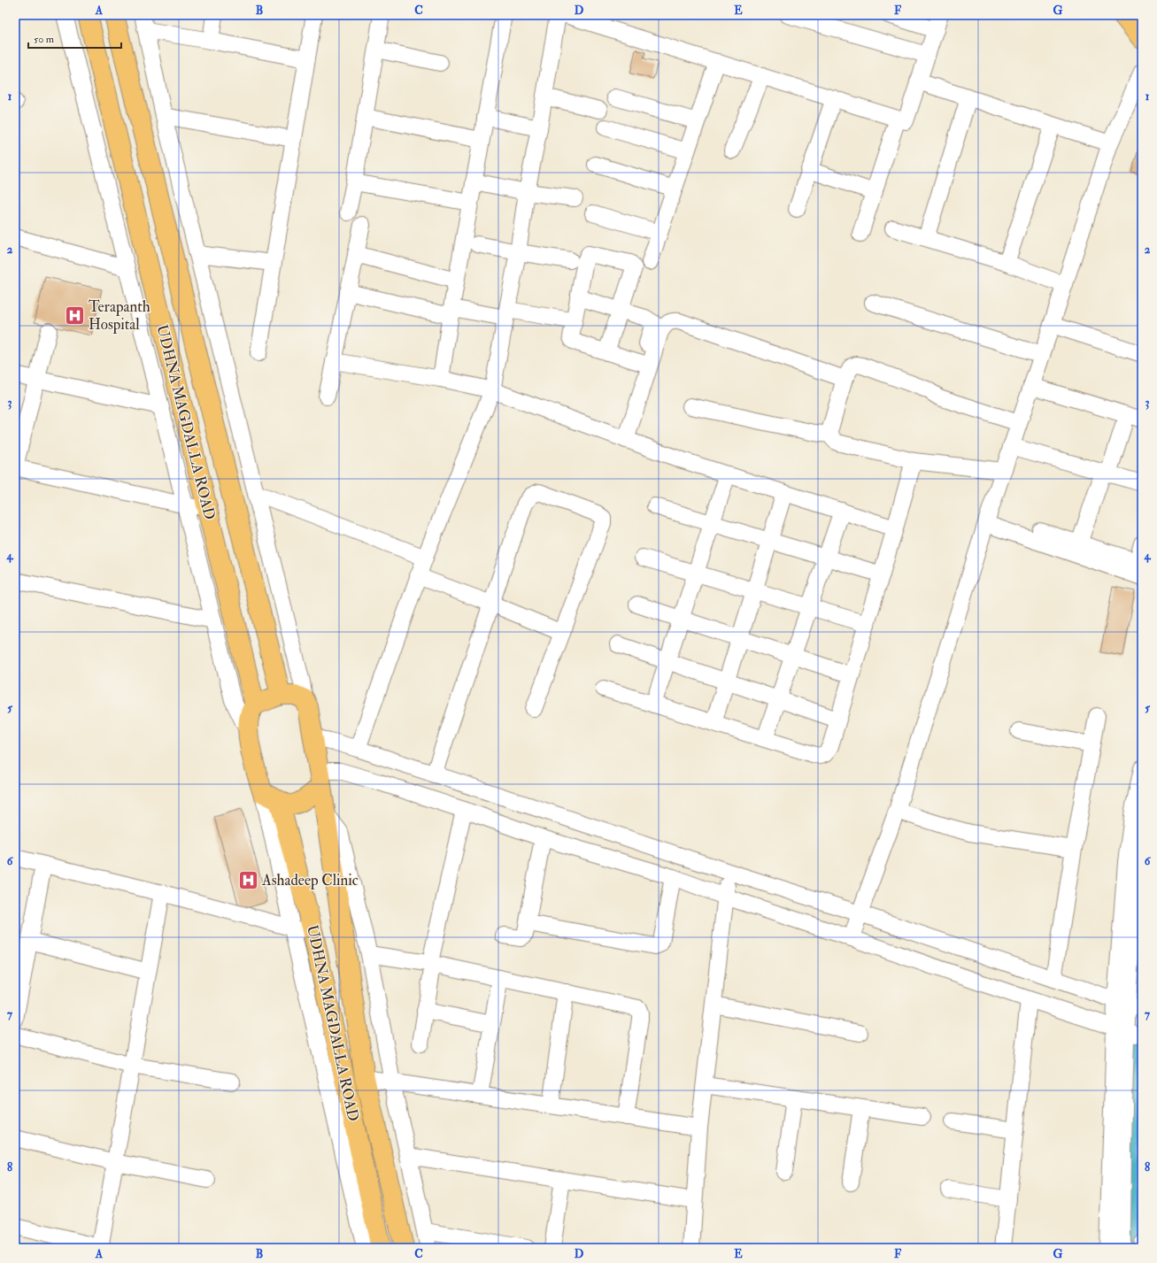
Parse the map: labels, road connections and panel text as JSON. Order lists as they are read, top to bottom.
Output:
{
  "streets": {
    "main road": ["UDHNA MAGDALLA ROAD"]
  },
  "places": {
    "hospital": ["Terapanth Hospital", "Ashadeep Clinic"]
  },
  "scale_bar": "50 m",
  "grid": {
    "columns": [
      "A",
      "B",
      "C",
      "D",
      "E",
      "F",
      "G"
    ],
    "rows": [
      "1",
      "2",
      "3",
      "4",
      "5",
      "6",
      "7",
      "8"
    ]
  }
}
